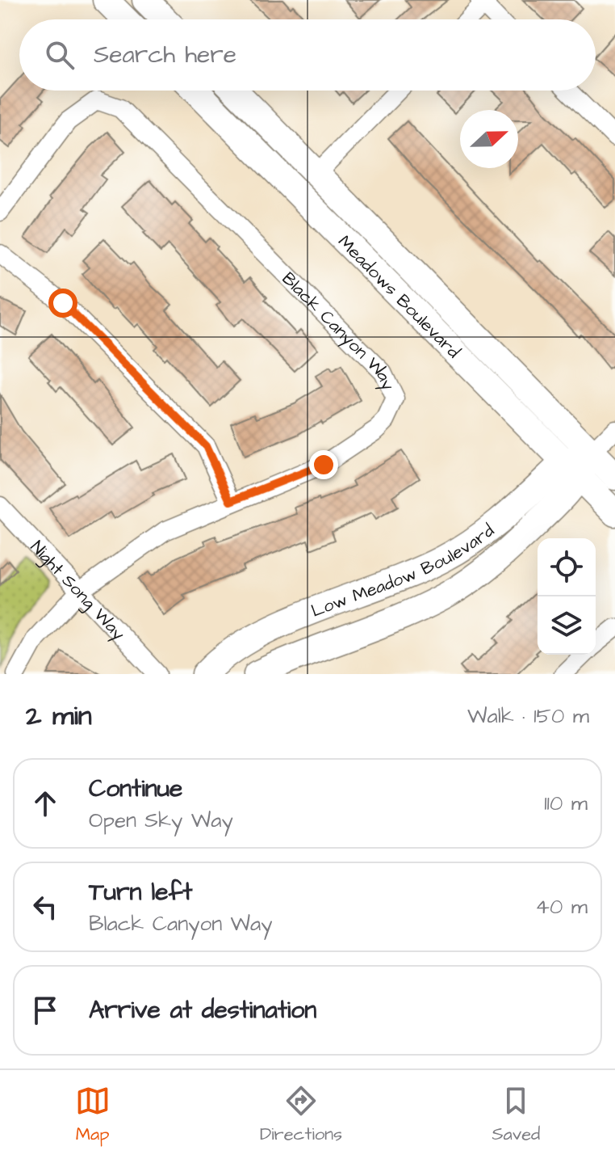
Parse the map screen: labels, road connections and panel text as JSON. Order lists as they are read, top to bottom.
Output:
{
  "streets": {
    "main road": ["Meadows Boulevard", "Low Meadow Boulevard"],
    "street": ["Black Canyon Way", "Night Song Way"]
  },
  "crossings": [
    ["Meadows Boulevard", "Low Meadow Boulevard"],
    ["Black Canyon Way", "Night Song Way"]
  ],
  "north": "right",
  "page": {
    "search": "Search here",
    "heading": ["2 min", "Walk · 150 m"],
    "list": [
      ["Continue", "Open Sky Way", "110 m"],
      ["Turn left", "Black Canyon Way", "40 m"],
      "Arrive at destination"
    ],
    "nav": ["Map", "Directions", "Saved"]
  }
}
